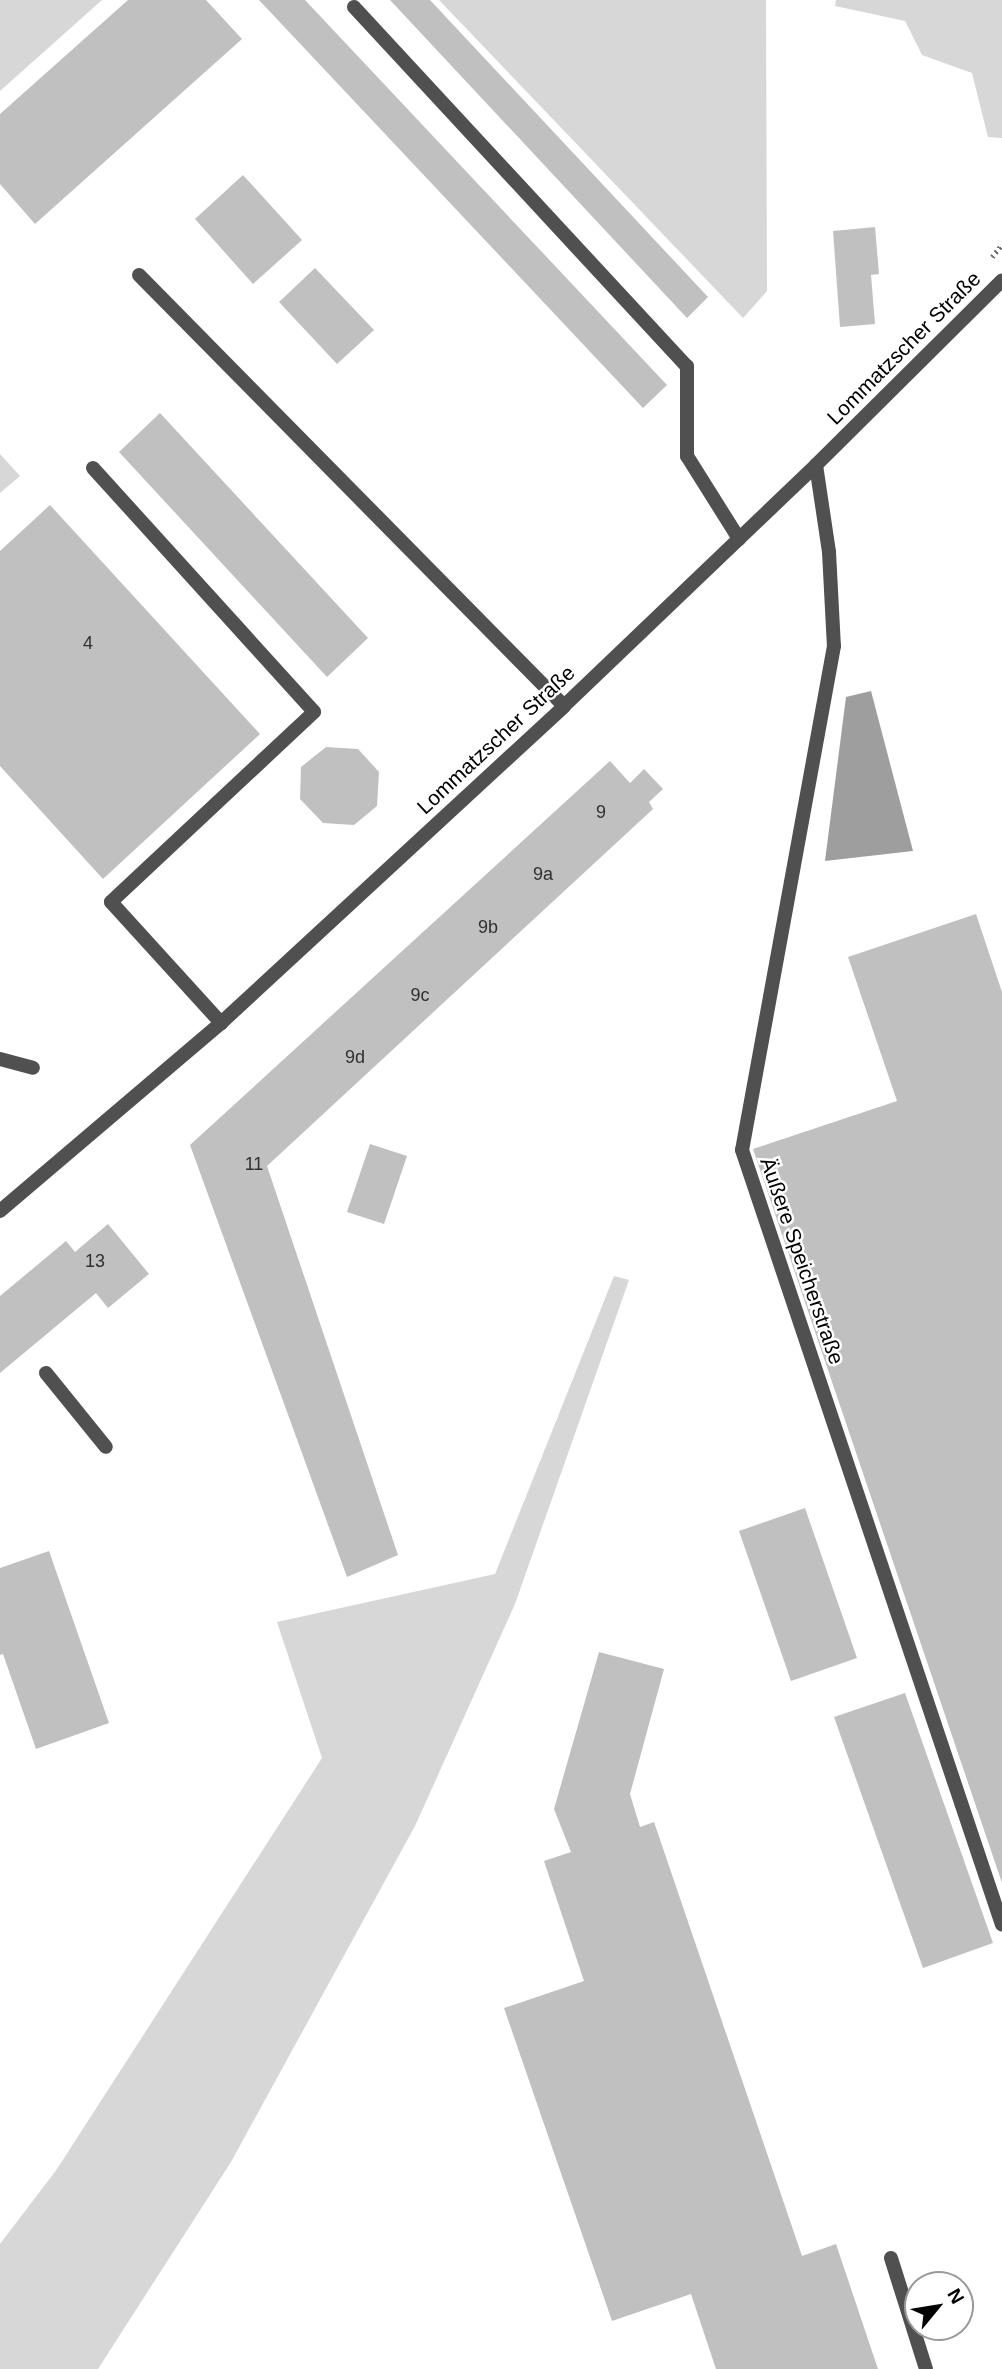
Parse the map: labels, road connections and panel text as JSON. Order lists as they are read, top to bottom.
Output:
{
  "streets": {
    "street": ["Lommatzscher Straße", "Äußere Speicherstraße"]
  },
  "crossings": [
    ["Lommatzscher Straße", "Äußere Speicherstraße"]
  ],
  "house_numbers": [
    "4",
    "9",
    "9a",
    "9b",
    "9c",
    "9d",
    "11",
    "13"
  ],
  "north": "top right"
}
